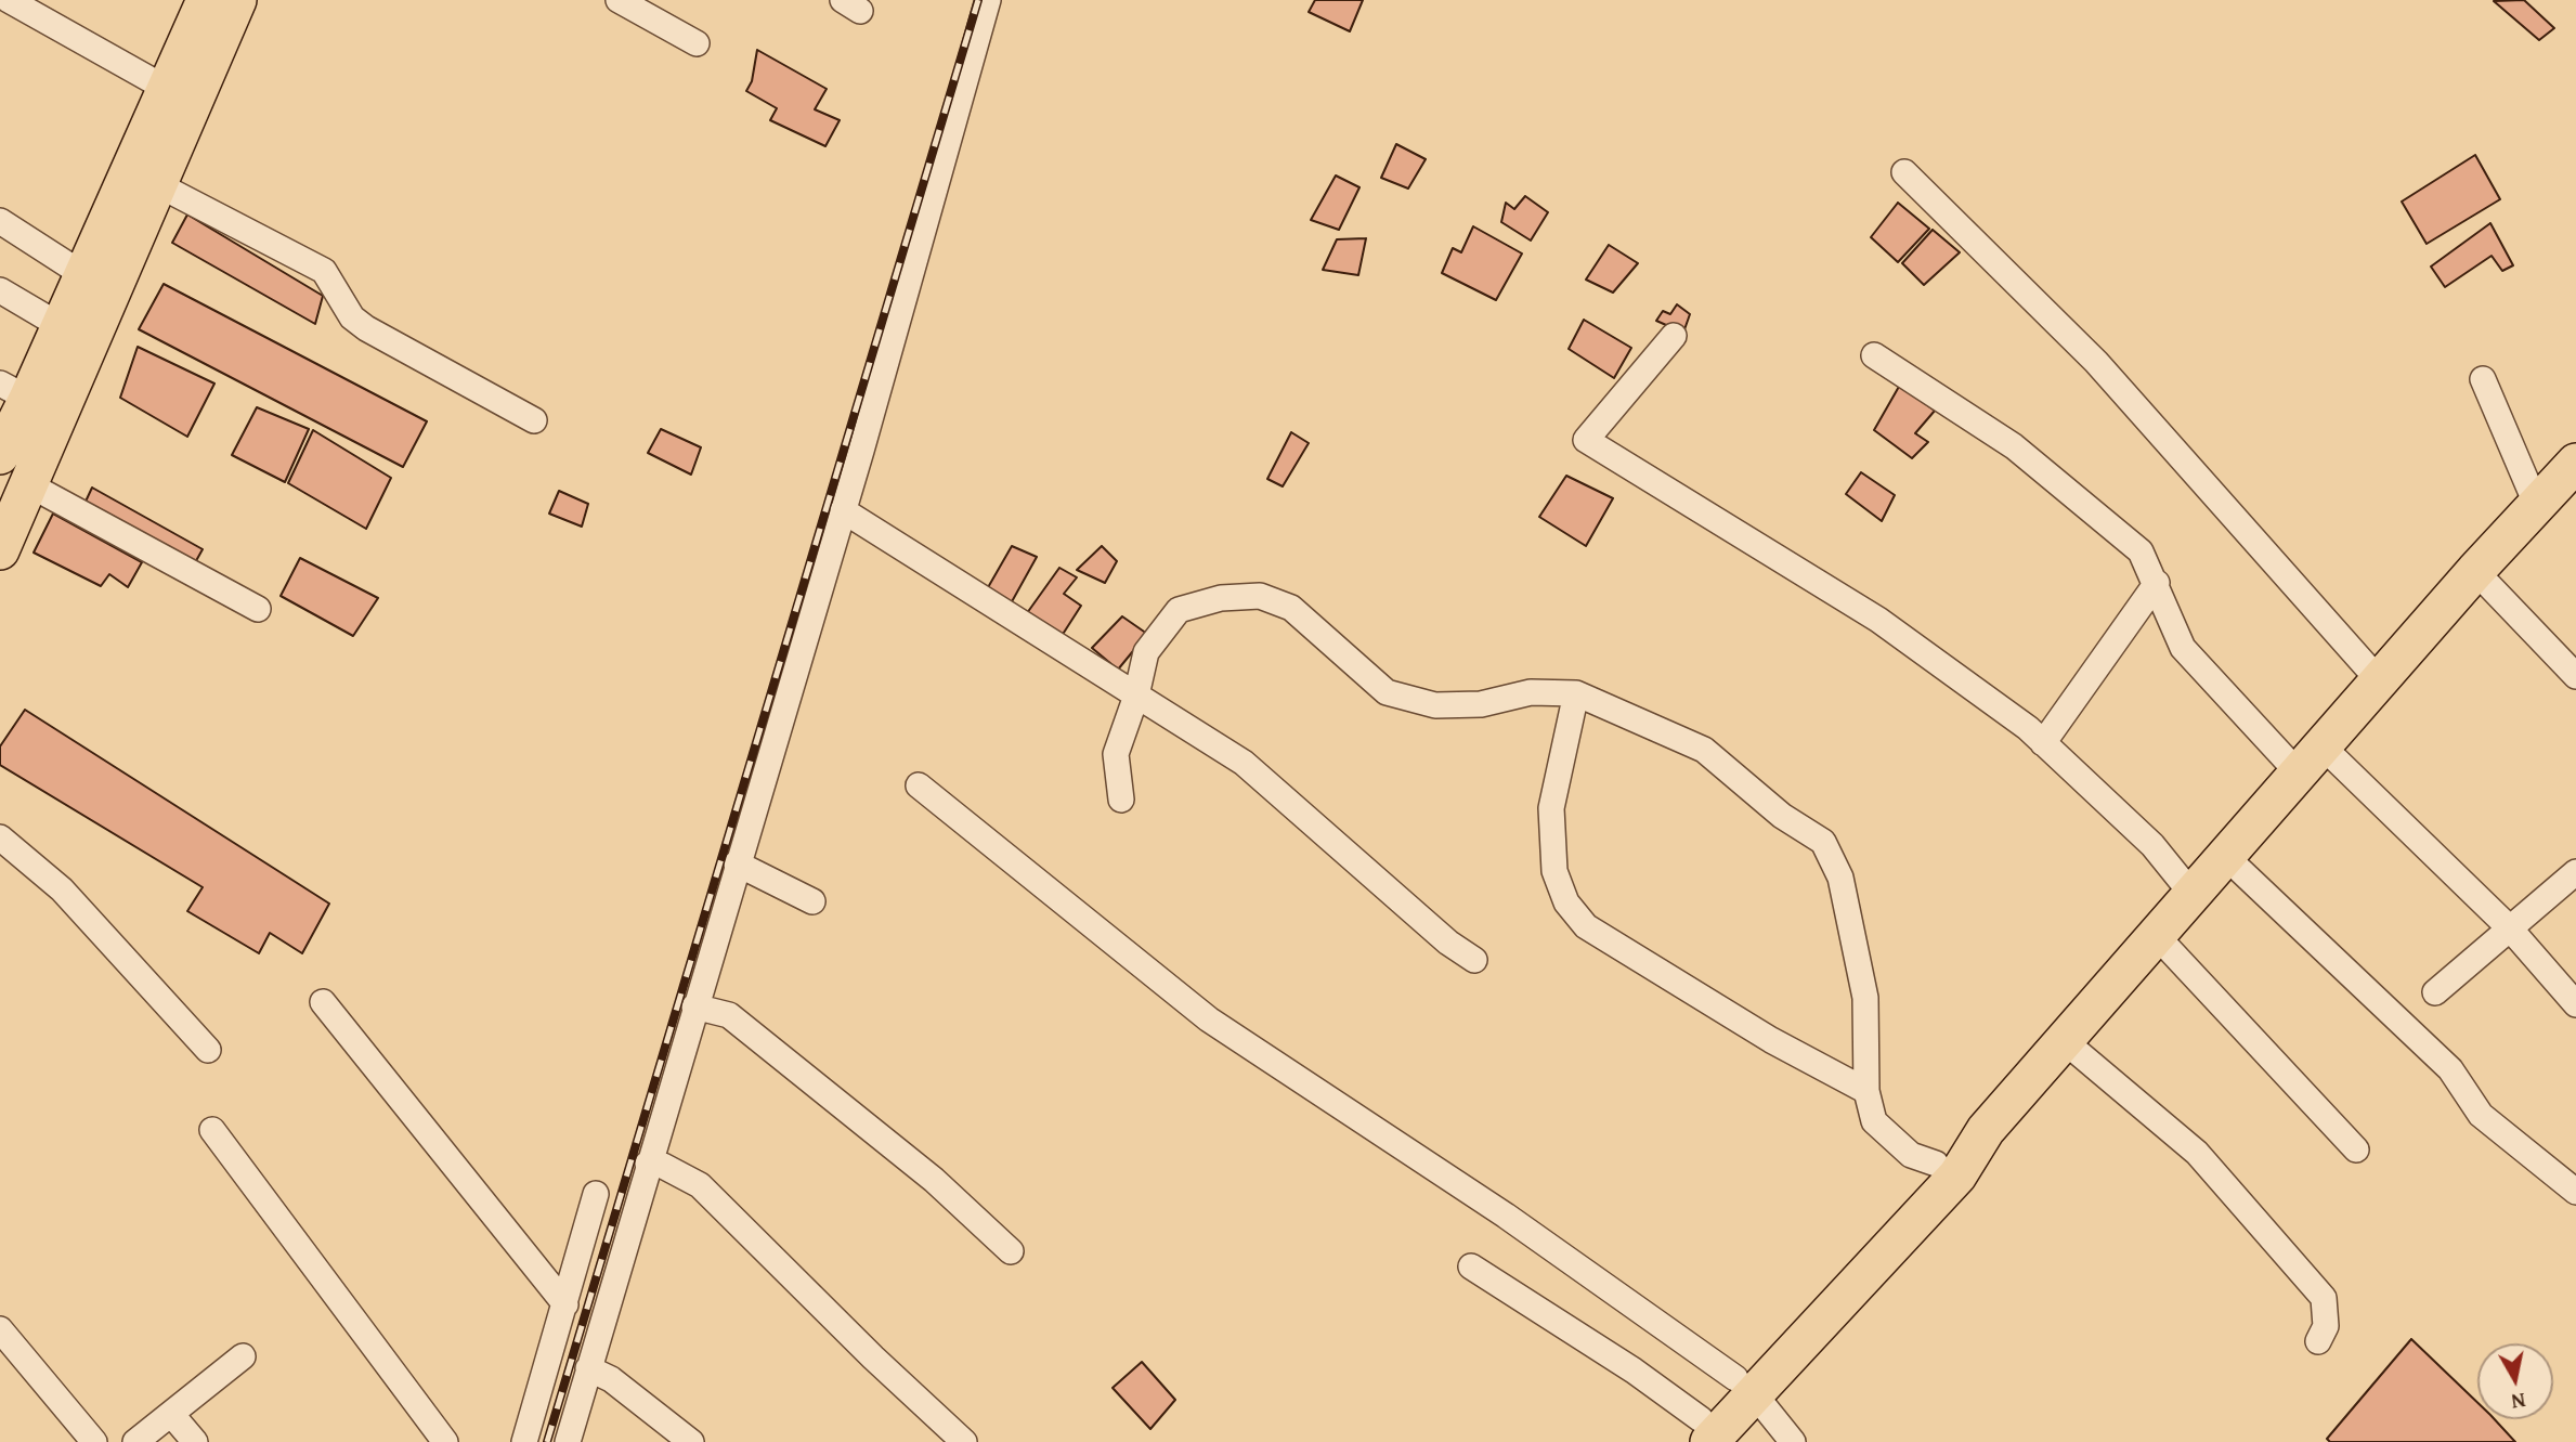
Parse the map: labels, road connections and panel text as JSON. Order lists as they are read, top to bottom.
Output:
{
  "north": "bottom"
}
